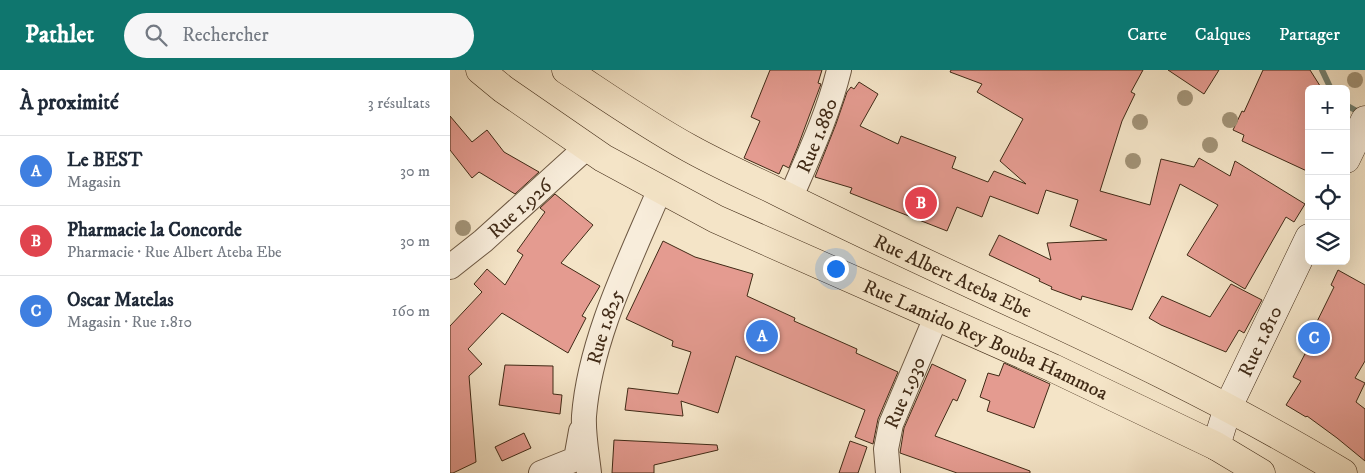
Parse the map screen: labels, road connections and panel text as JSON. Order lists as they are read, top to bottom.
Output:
{
  "streets": {
    "highway": ["Rue Albert Ateba Ebe", "Rue Lamido Rey Bouba Hammoa"],
    "street": [
      "Rue 1.880",
      "Rue 1.926",
      "Rue 1.825",
      "Rue 1.810",
      "Rue 1.930"
    ]
  },
  "crossings": [
    ["Rue 1.880", "Rue Albert Ateba Ebe"],
    ["Rue 1.926", "Rue Lamido Rey Bouba Hammoa"],
    ["Rue Albert Ateba Ebe", "Rue 1.810"],
    ["Rue 1.825", "Rue Lamido Rey Bouba Hammoa"],
    ["Rue Lamido Rey Bouba Hammoa", "Rue 1.810"],
    ["Rue Lamido Rey Bouba Hammoa", "Rue 1.930"]
  ],
  "page": {
    "header": "Pathlet",
    "search": "Rechercher",
    "nav": ["Carte", "Calques", "Partager"],
    "heading": ["À proximité", "3 résultats"],
    "map_buttons": ["+", "−"],
    "list": [
      {
        "mark": "A",
        "name": "Le BEST",
        "note": "Magasin",
        "value": "30 m"
      },
      {
        "mark": "B",
        "name": "Pharmacie la Concorde",
        "note": "Pharmacie · Rue Albert Ateba Ebe",
        "value": "30 m"
      },
      {
        "mark": "C",
        "name": "Oscar Matelas",
        "note": "Magasin · Rue 1.810",
        "value": "160 m"
      }
    ],
    "pins": ["B", "A", "C"]
  }
}
